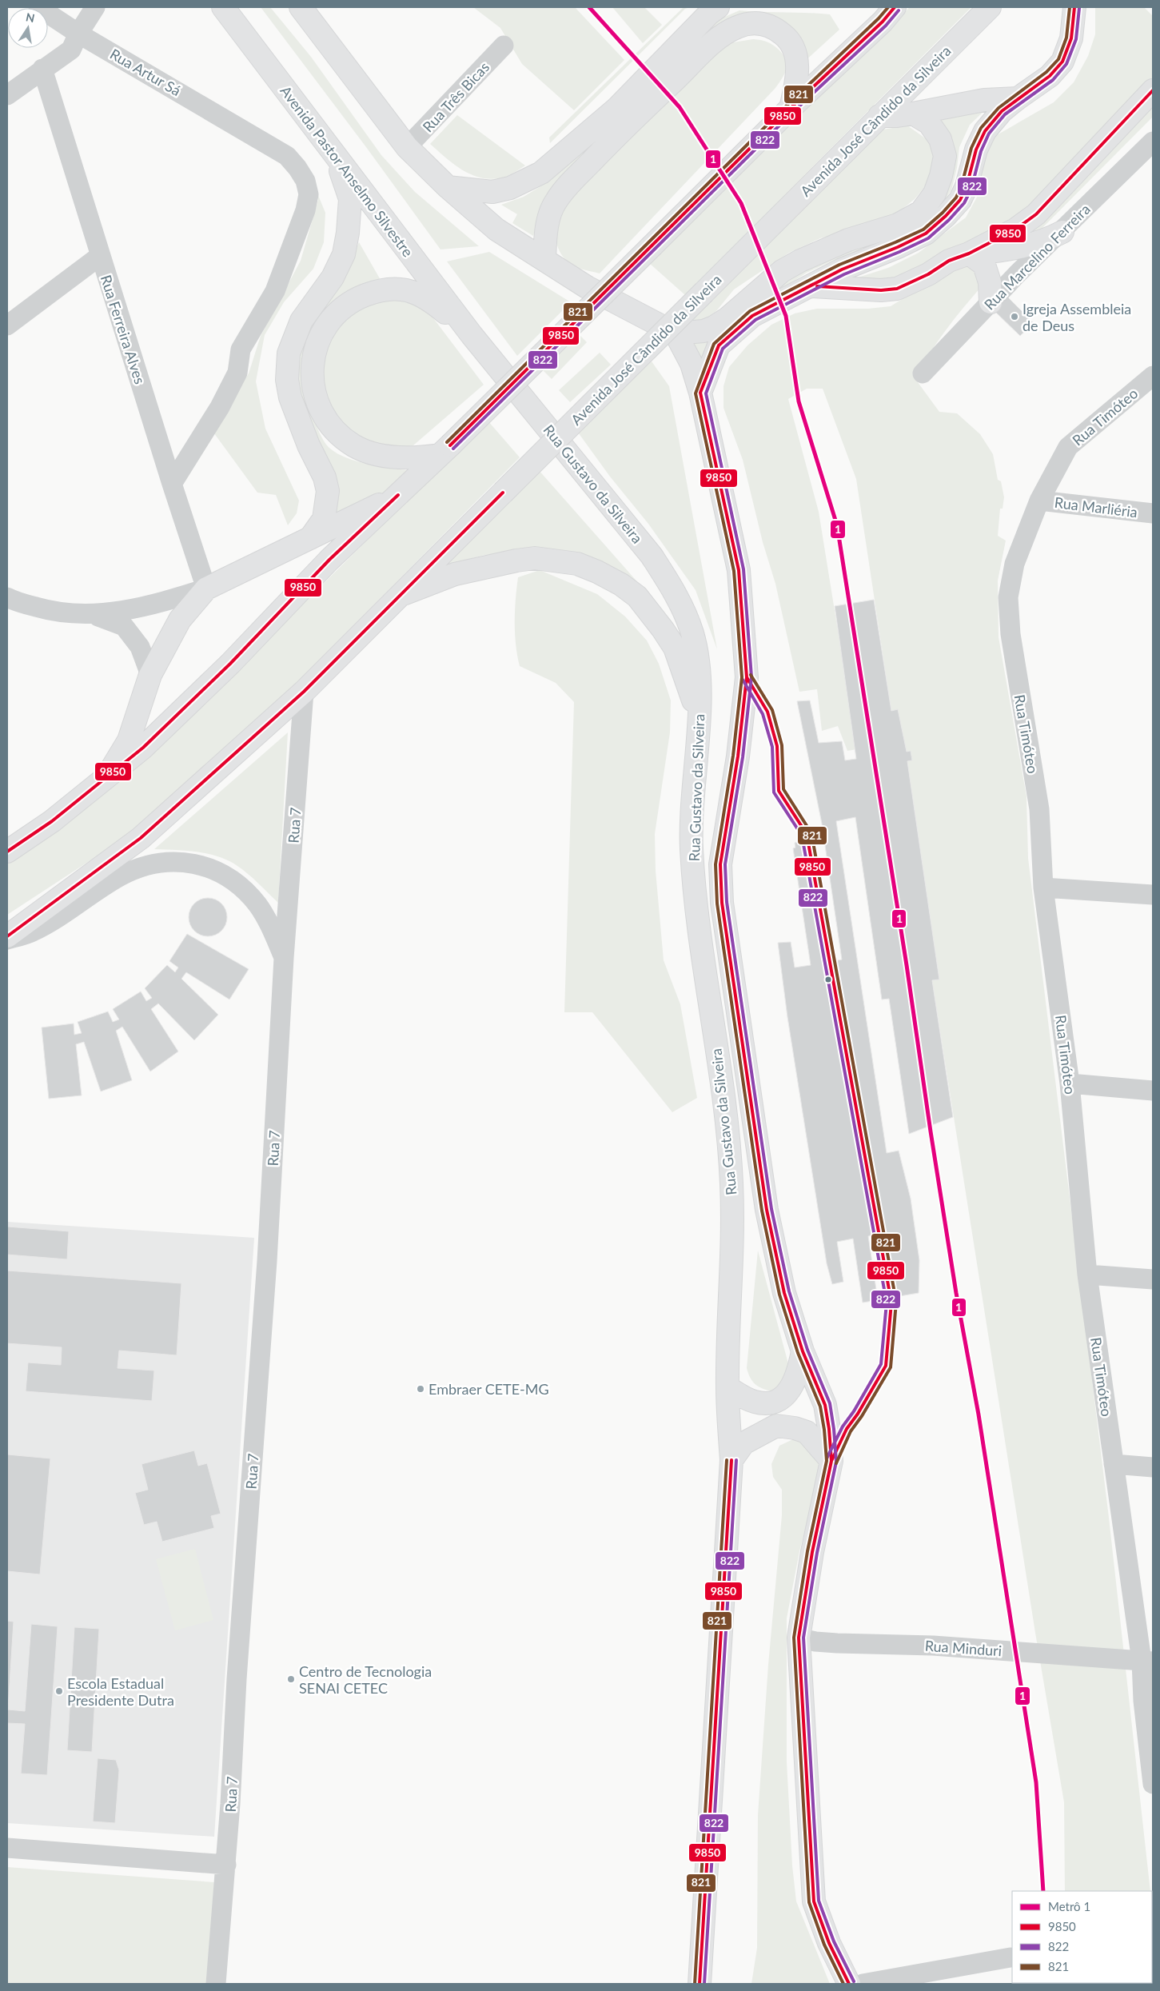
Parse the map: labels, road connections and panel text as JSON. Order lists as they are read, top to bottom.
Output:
{
  "streets": {
    "main road": ["Avenida José Cândido da Silveira", "Avenida Pastor Anselmo Silvestre", "Rua Gustavo da Silveira"],
    "street": [
      "Rua Artur Sá",
      "Rua Três Bicas",
      "Rua Marcelino Ferreira",
      "Rua Ferreira Alves",
      "Rua Timóteo",
      "Rua Marliéria",
      "Rua 7",
      "Rua Minduri"
    ]
  },
  "crossings": [
    ["Rua Artur Sá", "Rua Ferreira Alves"],
    ["Avenida José Cândido da Silveira", "Rua 7"],
    ["Avenida Pastor Anselmo Silvestre", "Rua Gustavo da Silveira"],
    ["Rua Timóteo", "Rua Marliéria"],
    ["Rua Timóteo", "Rua Minduri"]
  ],
  "places": [
    "Igreja Assembleia de Deus",
    "Embraer CETE-MG",
    "Centro de Tecnologia SENAI CETEC",
    "Escola Estadual Presidente Dutra"
  ],
  "lines": [
    "metro line 1",
    "transit line 9850",
    "transit line 821",
    "transit line 822"
  ],
  "legend": [
    "Metrô 1",
    "9850",
    "822",
    "821"
  ],
  "north": "top"
}
